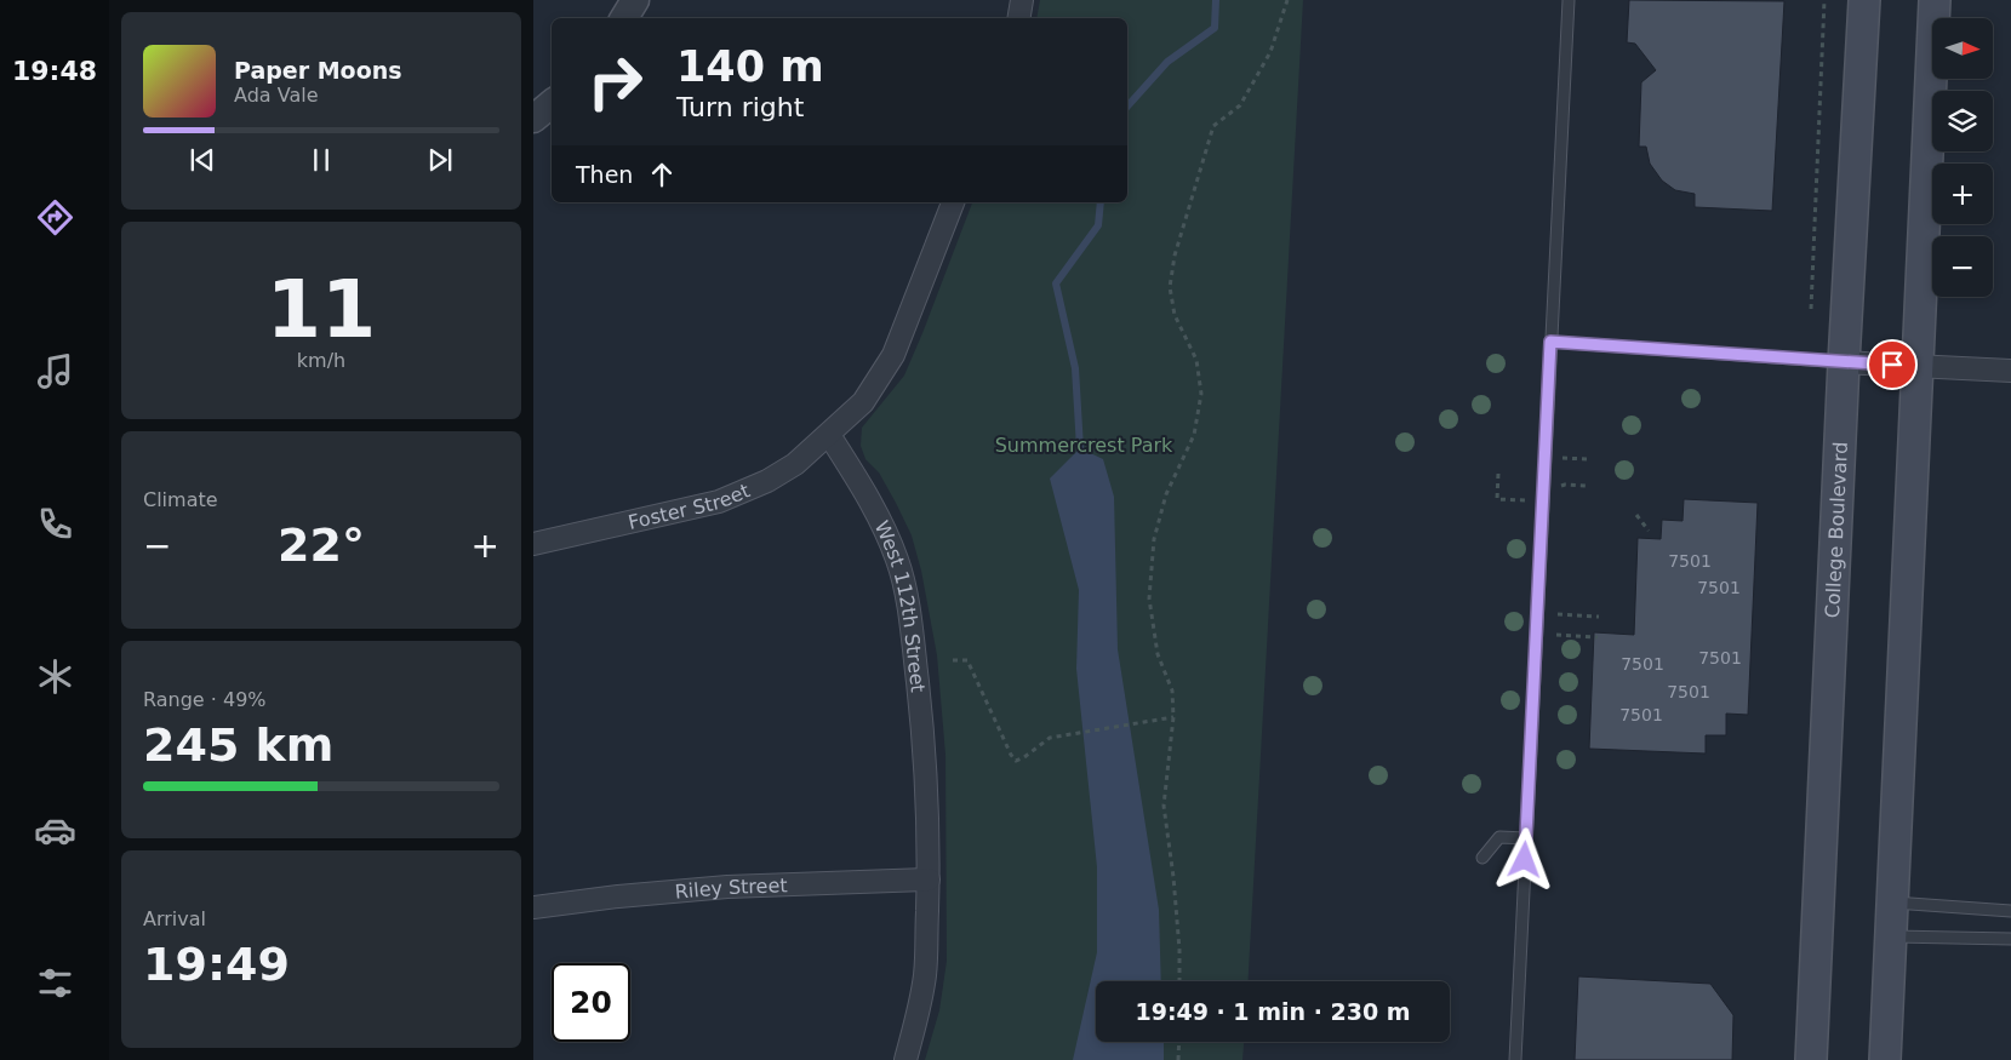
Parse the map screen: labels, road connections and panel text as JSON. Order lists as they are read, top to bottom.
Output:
{
  "streets": {
    "main road": ["College Boulevard"],
    "street": ["Foster Street", "West 112th Street", "Riley Street"]
  },
  "crossings": [
    ["Foster Street", "West 112th Street"],
    ["West 112th Street", "Riley Street"]
  ],
  "parks": ["Summercrest Park"],
  "house_numbers": [
    "7501",
    "7501",
    "7501",
    "7501",
    "7501",
    "7501"
  ],
  "north": "right",
  "page": {
    "tabs": "19:48",
    "map_buttons": ["+", "−"],
    "turn": ["140 m", "Turn right"],
    "song": ["Paper Moons", "Ada Vale"],
    "then": "Then",
    "tile": [
      ["11", "km/h"],
      "Climate",
      ["Range · 49%", "245 km"],
      ["Arrival", "19:49"]
    ],
    "heat": ["−", "22°", "+"],
    "limit": "20",
    "trip": "19:49 · 1 min · 230 m"
  }
}
